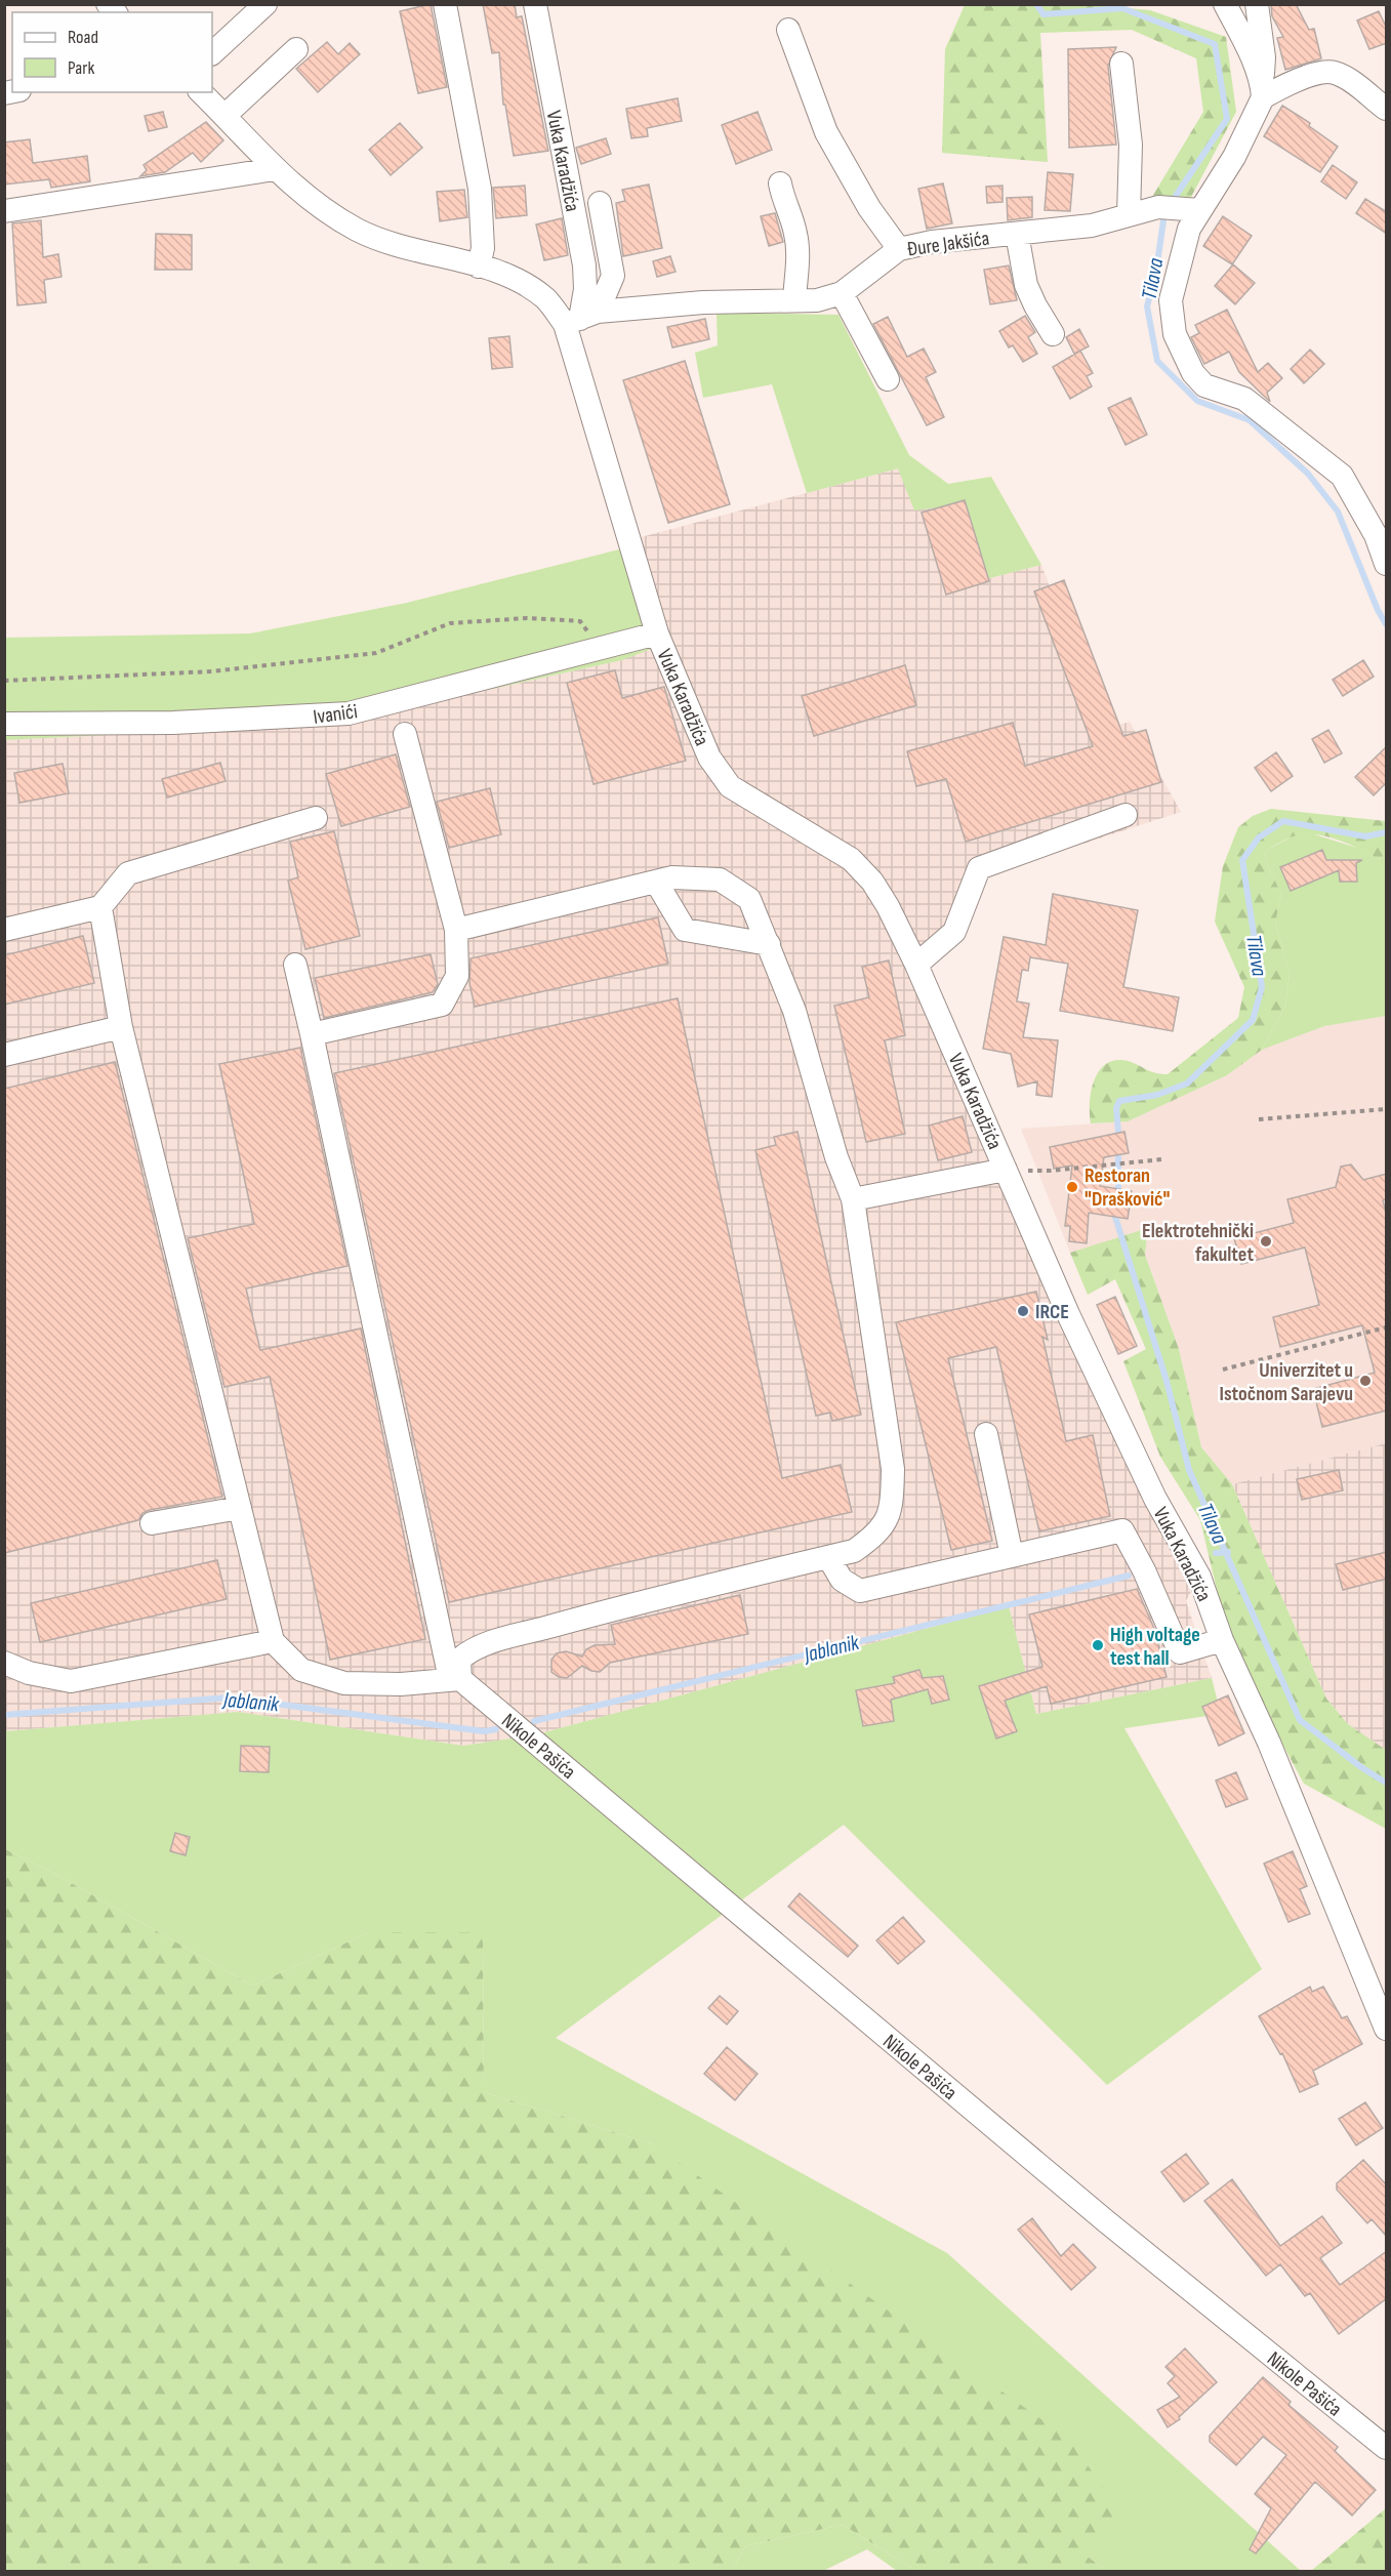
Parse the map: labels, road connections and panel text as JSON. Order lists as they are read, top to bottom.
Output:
{
  "streets": {
    "street": [
      "Vuka Karadžića",
      "Đure Jakšića",
      "Ivanići",
      "Nikole Pašića"
    ]
  },
  "crossings": [
    ["Vuka Karadžića", "Đure Jakšića"],
    ["Vuka Karadžića", "Ivanići"]
  ],
  "water": ["Tilava", "Jablanik"],
  "places": [
    "Restoran \"Drašković\"",
    "Elektrotehnički fakultet",
    "IRCE",
    "Univerzitet u Istočnom Sarajevu",
    "High voltage test hall"
  ],
  "legend": ["Road", "Park"]
}
